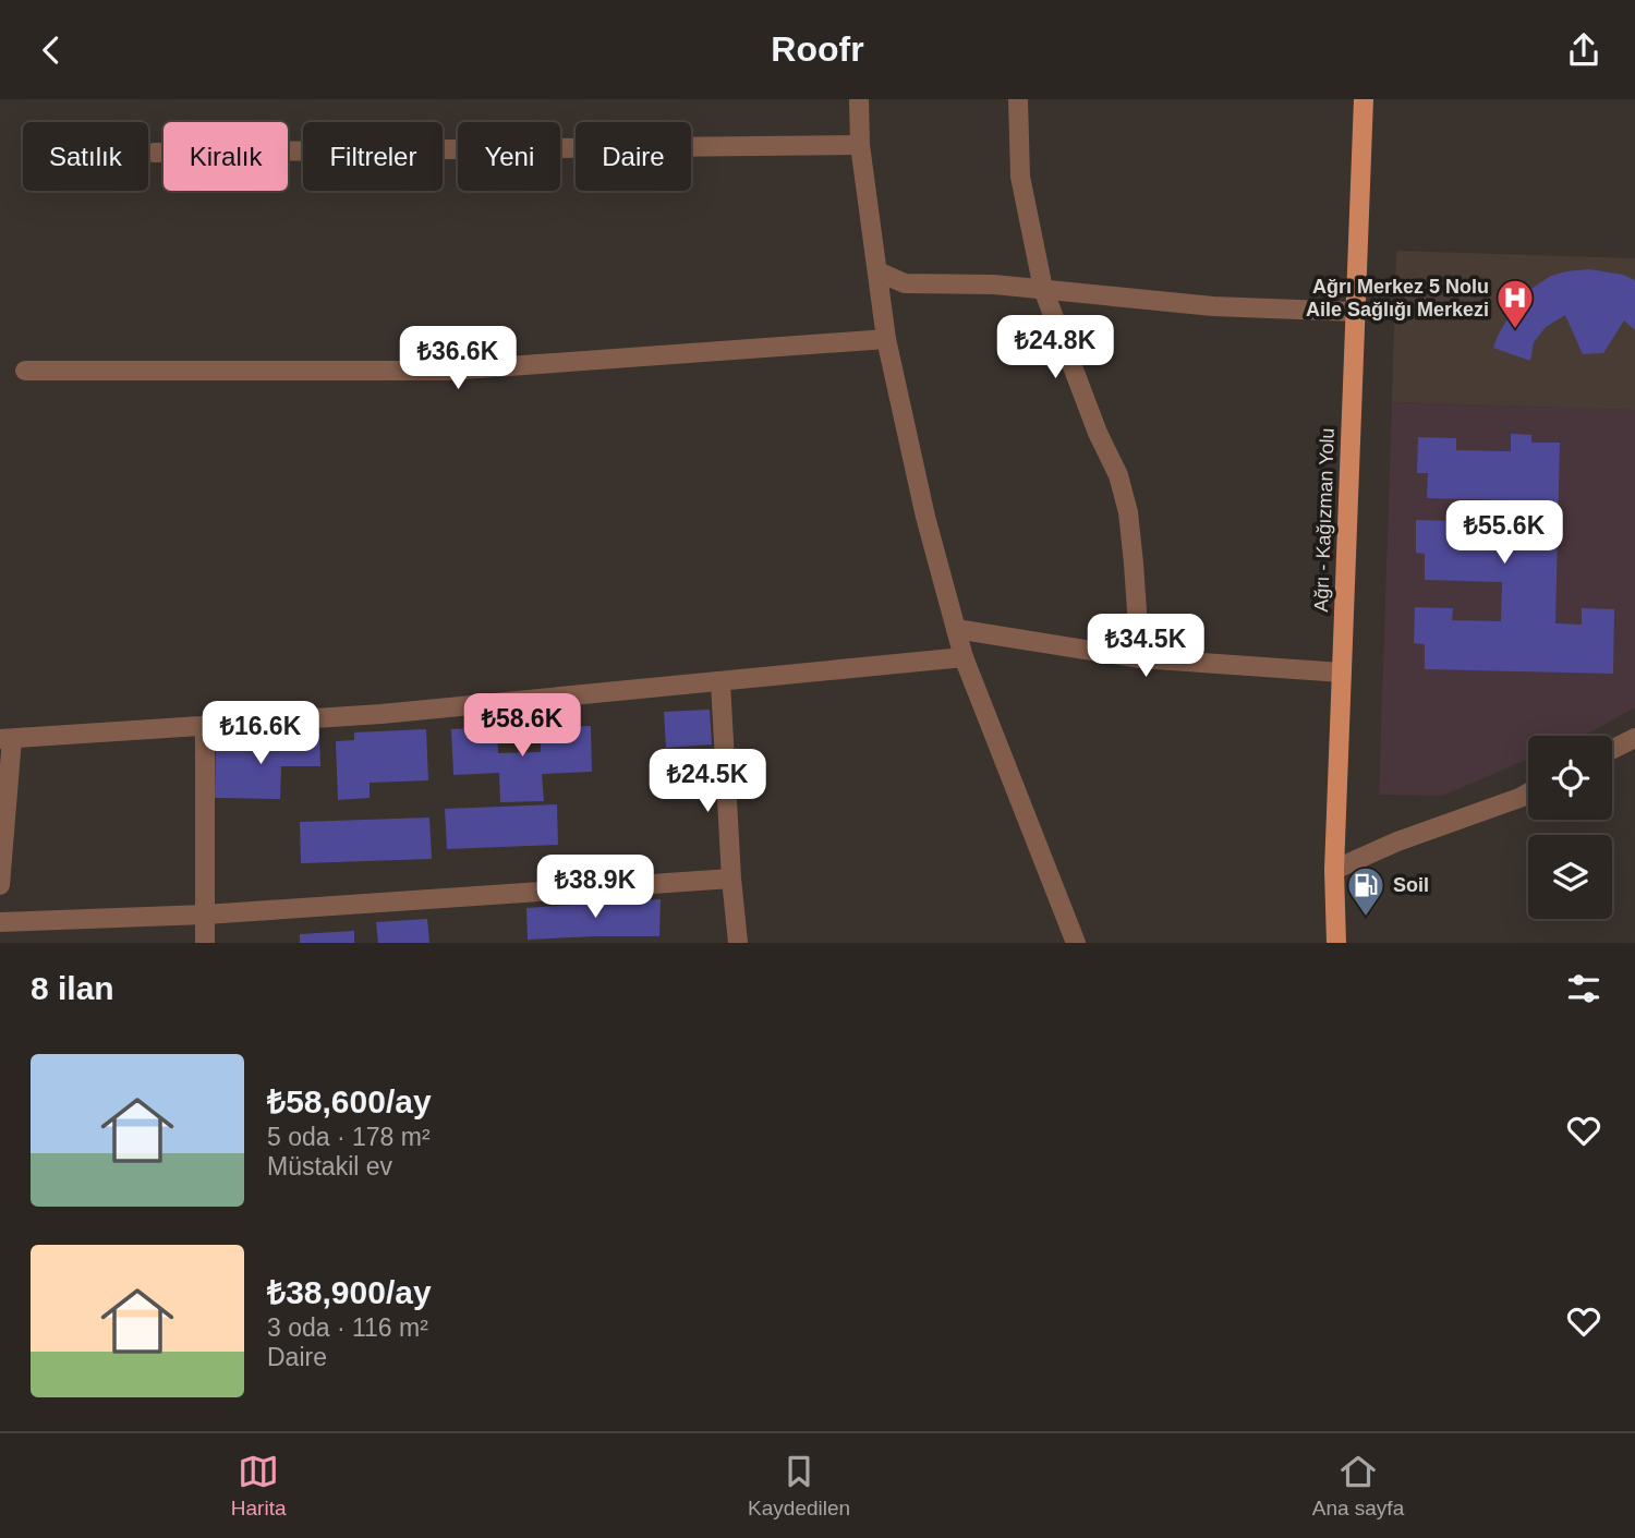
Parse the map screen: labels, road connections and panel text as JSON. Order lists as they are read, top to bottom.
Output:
{
  "streets": {
    "main road": ["Ağrı - Kağızman Yolu"]
  },
  "places": {
    "hospital": ["Ağrı Merkez 5 Nolu Aile Sağlığı Merkezi"],
    "fuel station": ["Soil"]
  },
  "page": {
    "header": "Roofr",
    "chip": [
      "Satılık",
      "Kiralık",
      "Filtreler",
      "Yeni",
      "Daire"
    ],
    "price": [
      "₺24.8K",
      "₺36.6K",
      "₺55.6K",
      "₺34.5K",
      "₺58.6K",
      "₺16.6K",
      "₺24.5K",
      "₺38.9K"
    ],
    "heading": "8 ilan",
    "list": [
      {
        "name": "₺58,600/ay",
        "note": "5 oda · 178 m² · Müstakil ev"
      },
      {
        "name": "₺38,900/ay",
        "note": "3 oda · 116 m² · Daire"
      }
    ],
    "tabs": ["Harita", "Kaydedilen", "Ana sayfa"]
  }
}
